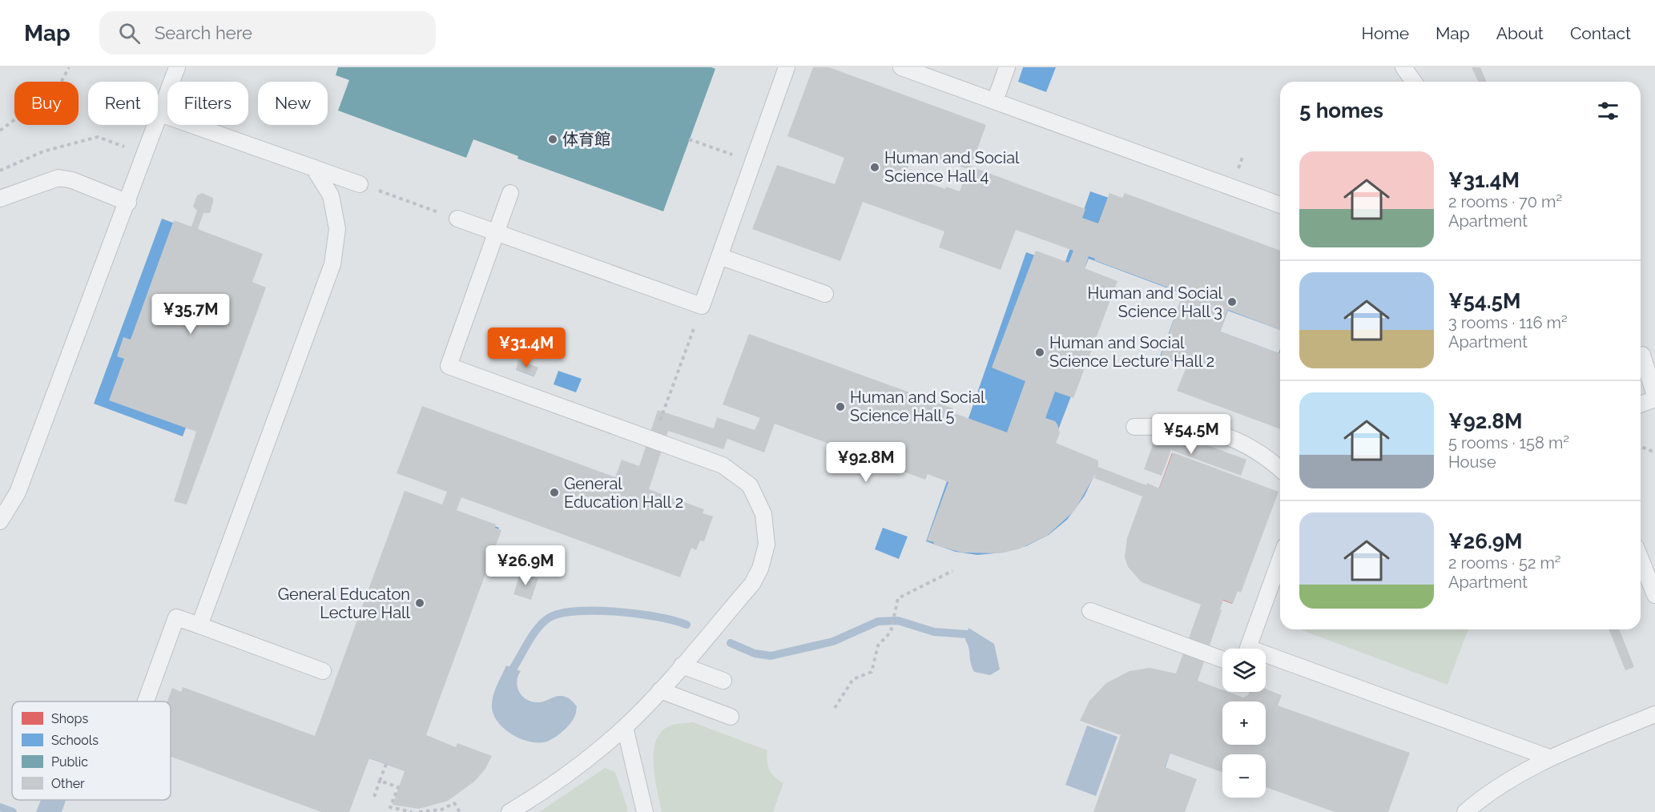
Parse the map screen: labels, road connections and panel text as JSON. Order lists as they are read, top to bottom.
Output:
{
  "places": [
    "体育館",
    "Human and Social Science Hall 4",
    "Human and Social Science Hall 3",
    "Human and Social Science Lecture Hall 2",
    "Human and Social Science Hall 5",
    "General Education Hall 2",
    "General Educaton Lecture Hall"
  ],
  "legend": [
    "Shops",
    "Schools",
    "Public",
    "Other"
  ],
  "page": {
    "header": "Map",
    "search": "Search here",
    "nav": [
      "Home",
      "Map",
      "About",
      "Contact"
    ],
    "chip": [
      "Buy",
      "Rent",
      "Filters",
      "New"
    ],
    "heading": "5 homes",
    "list": [
      {
        "name": "¥31.4M",
        "note": "2 rooms · 70 m² · Apartment"
      },
      {
        "name": "¥54.5M",
        "note": "3 rooms · 116 m² · Apartment"
      },
      {
        "name": "¥92.8M",
        "note": "5 rooms · 158 m² · House"
      },
      {
        "name": "¥26.9M",
        "note": "2 rooms · 52 m² · Apartment"
      }
    ],
    "price": [
      "¥35.7M",
      "¥31.4M",
      "¥54.5M",
      "¥92.8M",
      "¥26.9M"
    ],
    "map_buttons": ["+", "−"]
  }
}
